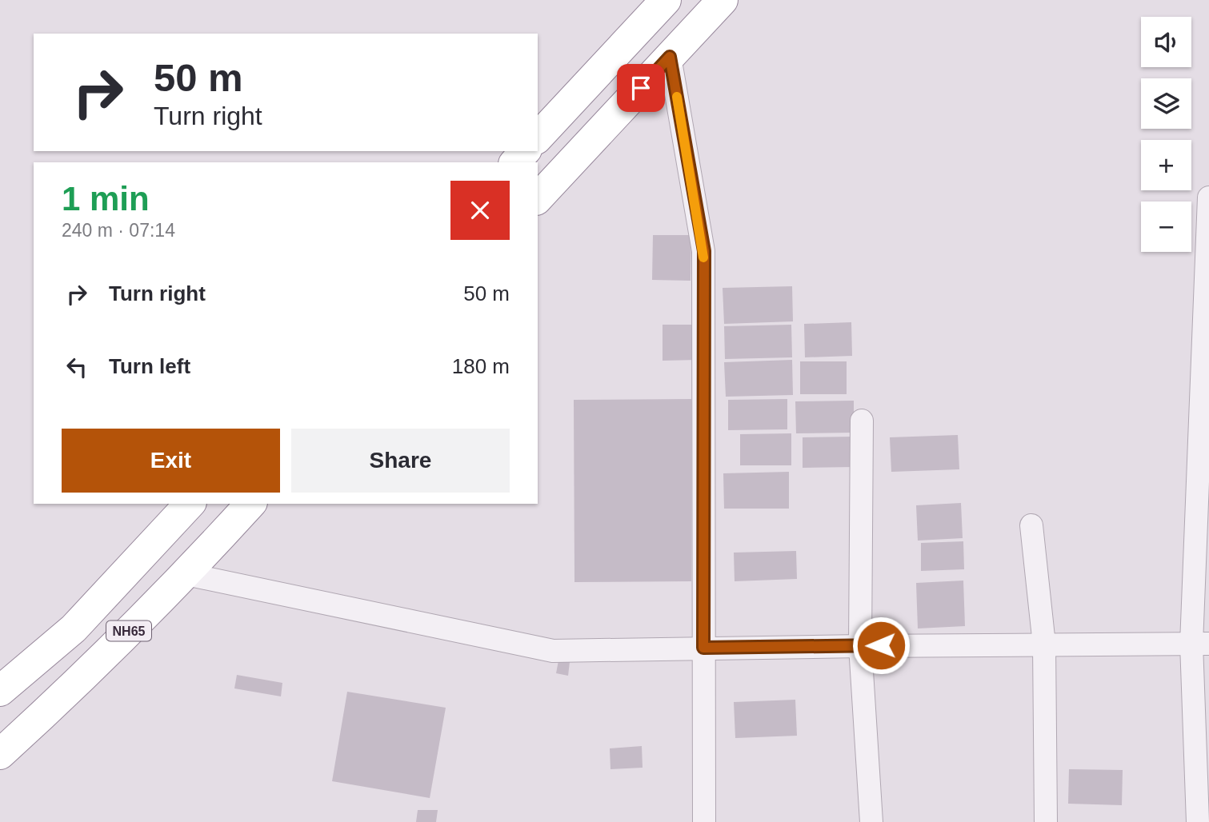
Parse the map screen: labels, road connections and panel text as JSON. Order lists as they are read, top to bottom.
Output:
{
  "streets": {
    "highway": ["NH65"]
  },
  "page": {
    "map_buttons": ["+", "−"],
    "turn": ["50 m", "Turn right"],
    "heading": ["1 min", "240 m · 07:14"],
    "list": [
      {
        "name": "Turn right",
        "value": "50 m"
      },
      {
        "name": "Turn left",
        "value": "180 m"
      }
    ],
    "buttons": ["Exit", "Share"]
  }
}
